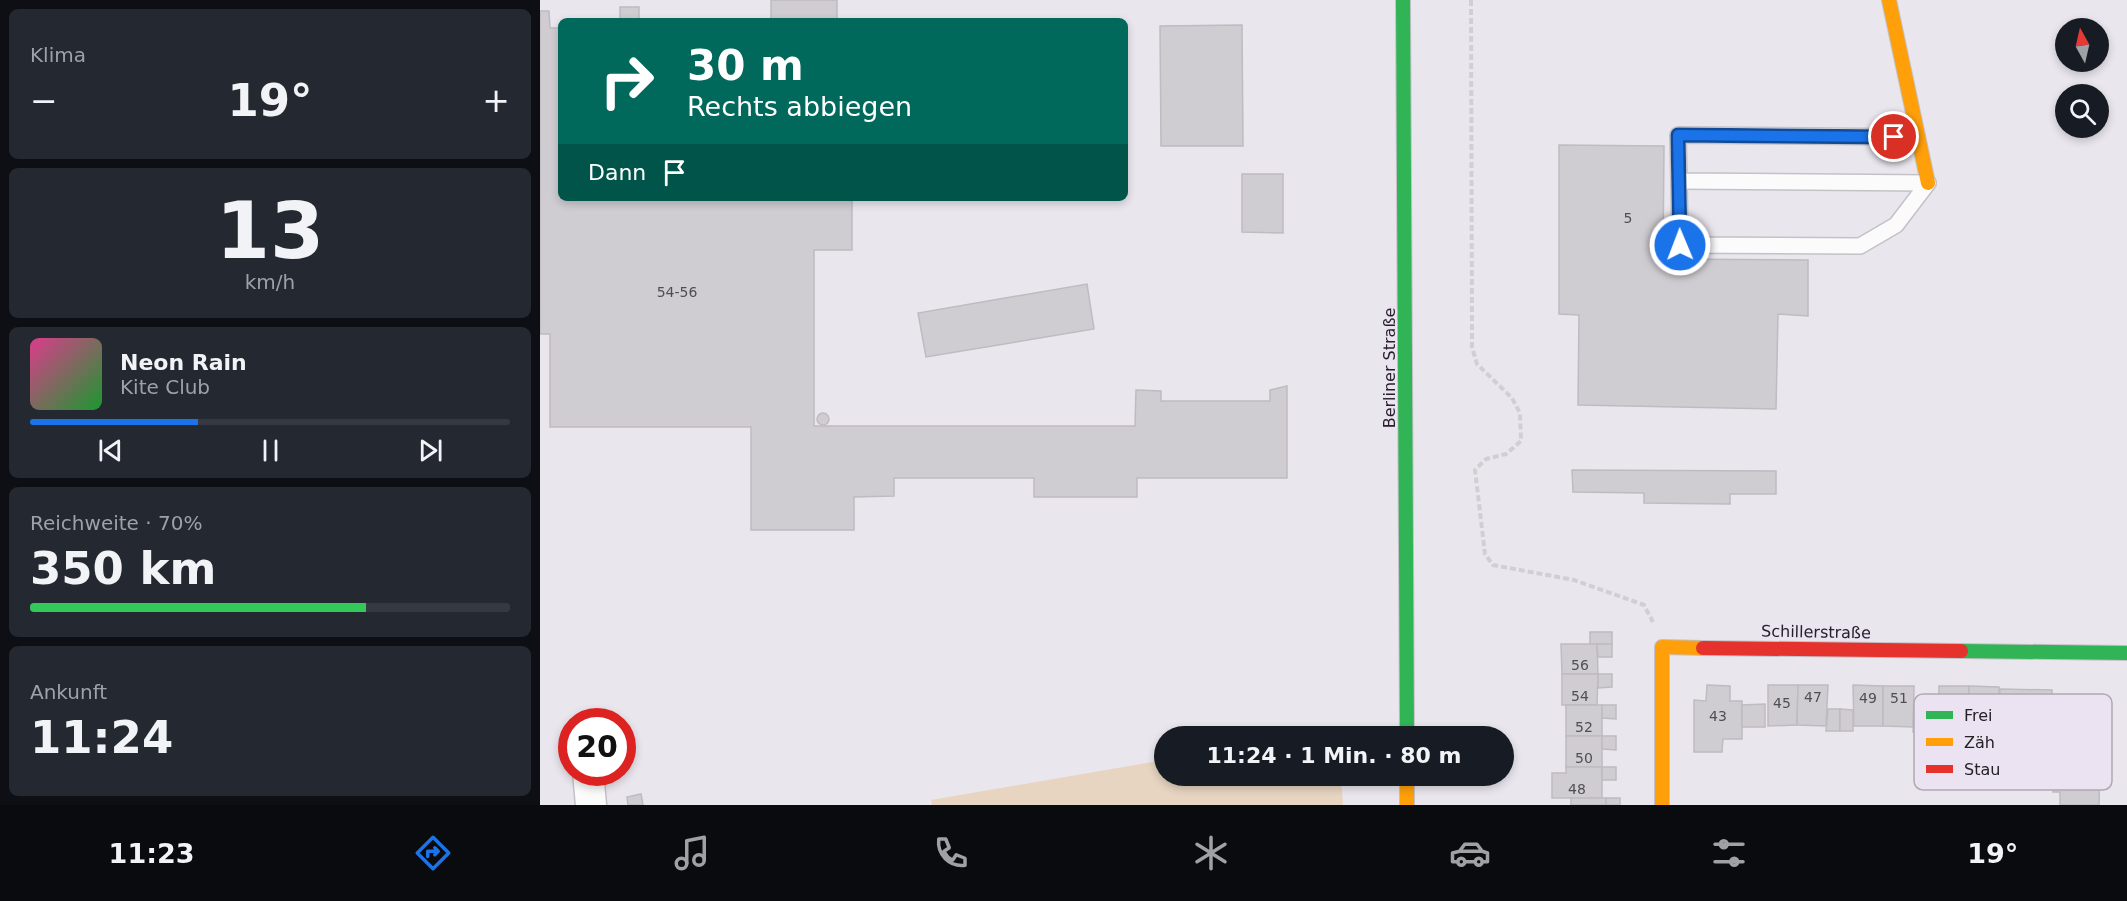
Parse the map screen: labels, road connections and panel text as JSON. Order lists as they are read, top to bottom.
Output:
{
  "streets": {
    "street": ["Berliner Straße", "Schillerstraße"]
  },
  "house_numbers": [
    "5",
    "54-56",
    "56",
    "54",
    "47",
    "49",
    "51",
    "45",
    "43",
    "52",
    "50",
    "48"
  ],
  "legend": ["Frei", "Zäh", "Stau"],
  "north": "top",
  "page": {
    "tile": [
      "Klima",
      ["13", "km/h"],
      ["Reichweite · 70%", "350 km"],
      ["Ankunft", "11:24"]
    ],
    "turn": ["30 m", "Rechts abbiegen"],
    "heat": ["−", "19°", "+"],
    "then": "Dann",
    "song": ["Neon Rain", "Kite Club"],
    "limit": "20",
    "trip": "11:24 · 1 Min. · 80 m",
    "tabs": ["11:23", "19°"]
  }
}
